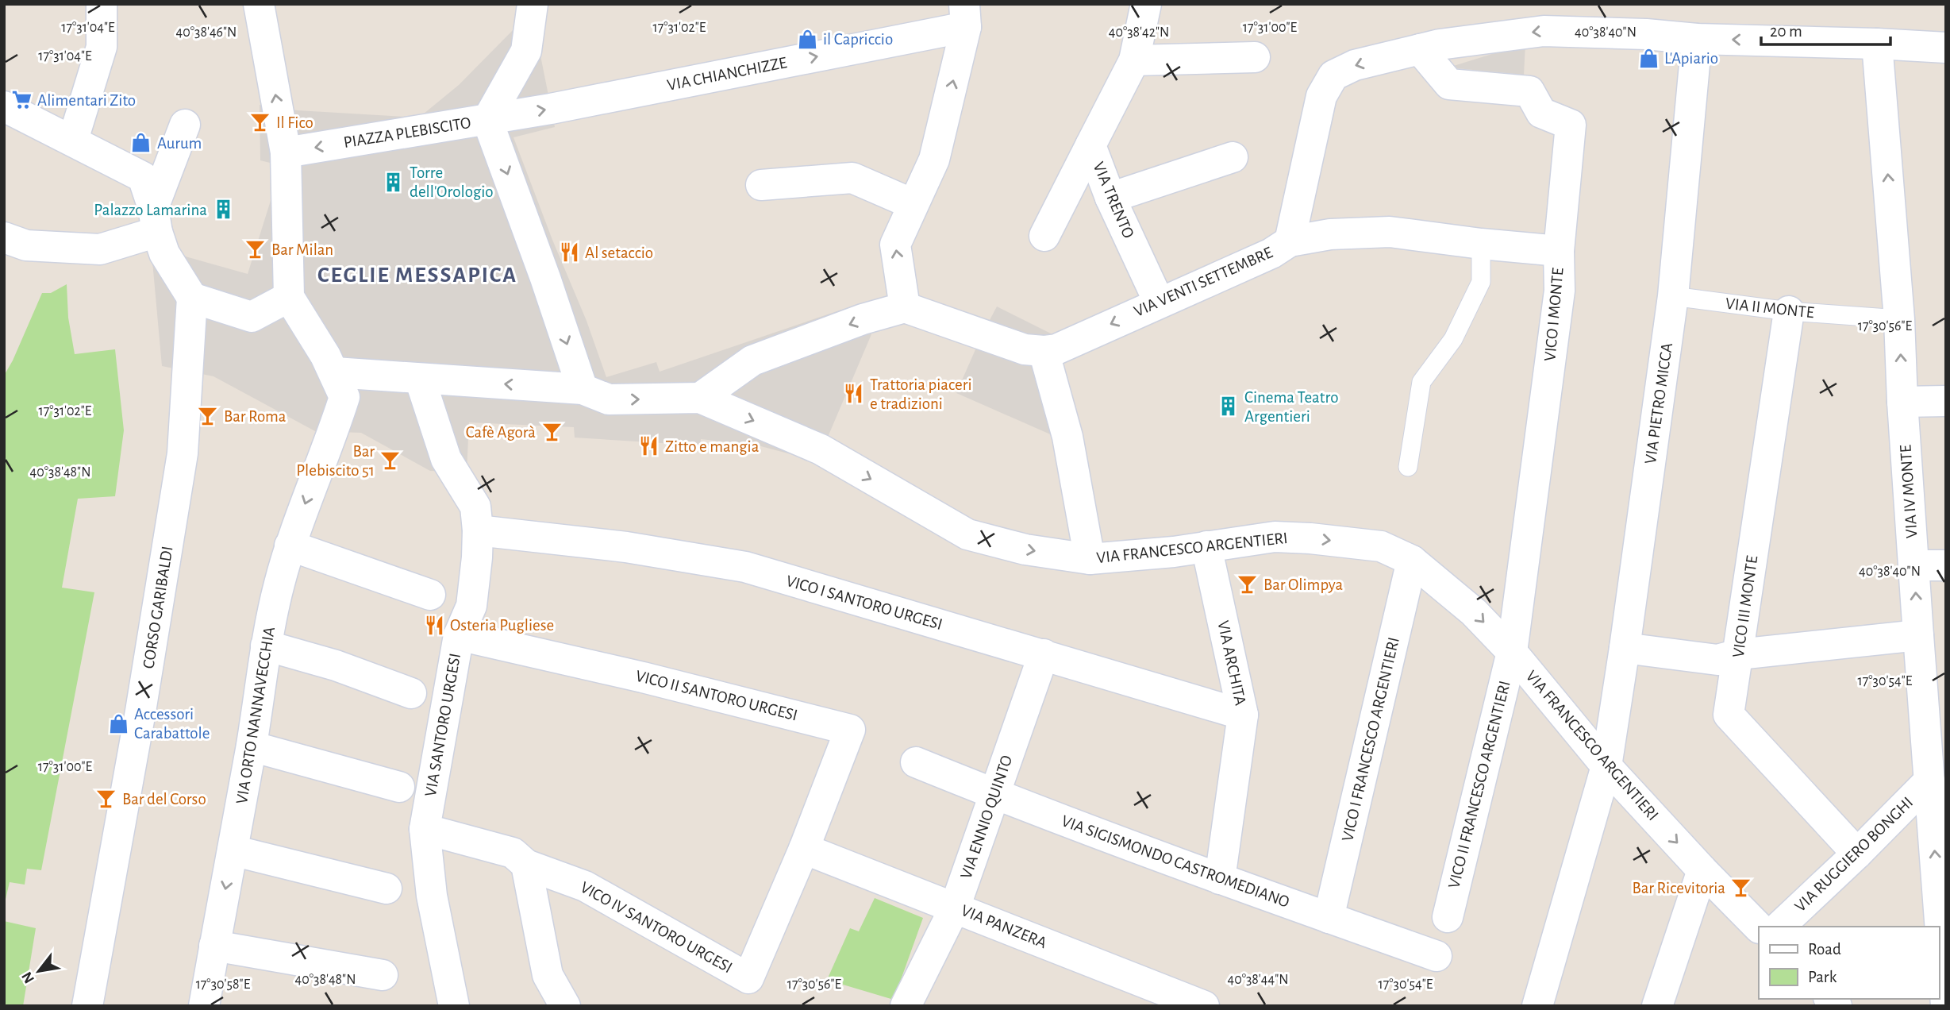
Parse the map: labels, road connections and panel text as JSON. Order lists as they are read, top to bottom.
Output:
{
  "streets": {
    "street": [
      "VIA CHIANCHIZZE",
      "PIAZZA PLEBISCITO",
      "VIA TRENTO",
      "VIA VENTI SETTEMBRE",
      "VICO I MONTE",
      "VIA PIETRO MICCA",
      "VIA IV MONTE",
      "VIA FRANCESCO ARGENTIERI",
      "VICO I SANTORO URGESI",
      "VICO III MONTE",
      "CORSO GARIBALDI",
      "VIA ARCHITA",
      "VICO II SANTORO URGESI",
      "VIA ORTO NANNAVECCHIA",
      "VIA SANTORO URGESI",
      "VICO I FRANCESCO ARGENTIERI",
      "VICO II FRANCESCO ARGENTIERI",
      "VIA ENNIO QUINTO",
      "VIA RUGGIERO BONGHI",
      "VIA SIGISMONDO CASTROMEDIANO",
      "VIA PANZERA",
      "VICO IV SANTORO URGESI"
    ],
    "lane": ["VIA II MONTE"]
  },
  "crossings": [
    ["VIA CHIANCHIZZE", "PIAZZA PLEBISCITO"],
    ["VIA TRENTO", "VIA VENTI SETTEMBRE"],
    ["VIA VENTI SETTEMBRE", "VICO I MONTE"],
    ["VIA VENTI SETTEMBRE", "VIA PIETRO MICCA"],
    ["VIA VENTI SETTEMBRE", "VIA IV MONTE"],
    ["VIA II MONTE", "VIA PIETRO MICCA"],
    ["VIA II MONTE", "VIA IV MONTE"],
    ["VIA II MONTE", "VICO III MONTE"],
    ["VICO I MONTE", "VIA FRANCESCO ARGENTIERI"],
    ["VICO I MONTE", "VICO II FRANCESCO ARGENTIERI"],
    ["VIA PIETRO MICCA", "VIA FRANCESCO ARGENTIERI"],
    ["VIA IV MONTE", "VIA RUGGIERO BONGHI"],
    ["VIA FRANCESCO ARGENTIERI", "VIA ARCHITA"],
    ["VIA FRANCESCO ARGENTIERI", "VICO I FRANCESCO ARGENTIERI"],
    ["VIA FRANCESCO ARGENTIERI", "VICO II FRANCESCO ARGENTIERI"],
    ["VICO I SANTORO URGESI", "VIA ARCHITA"],
    ["VICO I SANTORO URGESI", "VIA SANTORO URGESI"],
    ["VICO I SANTORO URGESI", "VIA ENNIO QUINTO"],
    ["VICO III MONTE", "VIA RUGGIERO BONGHI"],
    ["VIA ARCHITA", "VIA SIGISMONDO CASTROMEDIANO"],
    ["VICO II SANTORO URGESI", "VIA SANTORO URGESI"],
    ["VICO II SANTORO URGESI", "VIA PANZERA"],
    ["VICO II SANTORO URGESI", "VICO IV SANTORO URGESI"],
    ["VICO I FRANCESCO ARGENTIERI", "VIA SIGISMONDO CASTROMEDIANO"],
    ["VIA ENNIO QUINTO", "VIA SIGISMONDO CASTROMEDIANO"],
    ["VIA ENNIO QUINTO", "VIA PANZERA"],
    ["VIA PANZERA", "VICO IV SANTORO URGESI"]
  ],
  "one_way": ["VIA IV MONTE", "VIA FRANCESCO ARGENTIERI", "VIA ORTO NANNAVECCHIA"],
  "districts": ["CEGLIE MESSAPICA"],
  "places": {
    "shop": [
      "il Capriccio",
      "L'Apiario",
      "Aurum",
      "Accessori Carabattole"
    ],
    "supermarket": ["Alimentari Zito"],
    "bar": [
      "Il Fico",
      "Bar Milan",
      "Bar Roma",
      "Cafè Agorà",
      "Bar Plebiscito 51",
      "Bar Olimpya",
      "Bar del Corso",
      "Bar Ricevitoria"
    ],
    "building": ["Torre dell'Orologio", "Palazzo Lamarina", "Cinema Teatro Argentieri"],
    "restaurant": [
      "Al setaccio",
      "Trattoria piaceri e tradizioni",
      "Zitto e mangia",
      "Osteria Pugliese"
    ]
  },
  "legend": ["Road", "Park"],
  "scale_bar": "20 m",
  "north": "bottom left",
  "coordinates": [
    "17°31'04\"E",
    "17°31'02\"E",
    "17°31'00\"E",
    "40°38'42\"N",
    "40°38'46\"N",
    "40°38'40\"N",
    "17°30'56\"E",
    "40°38'48\"N",
    "17°30'54\"E",
    "40°38'44\"N",
    "17°30'58\"E"
  ]
}
